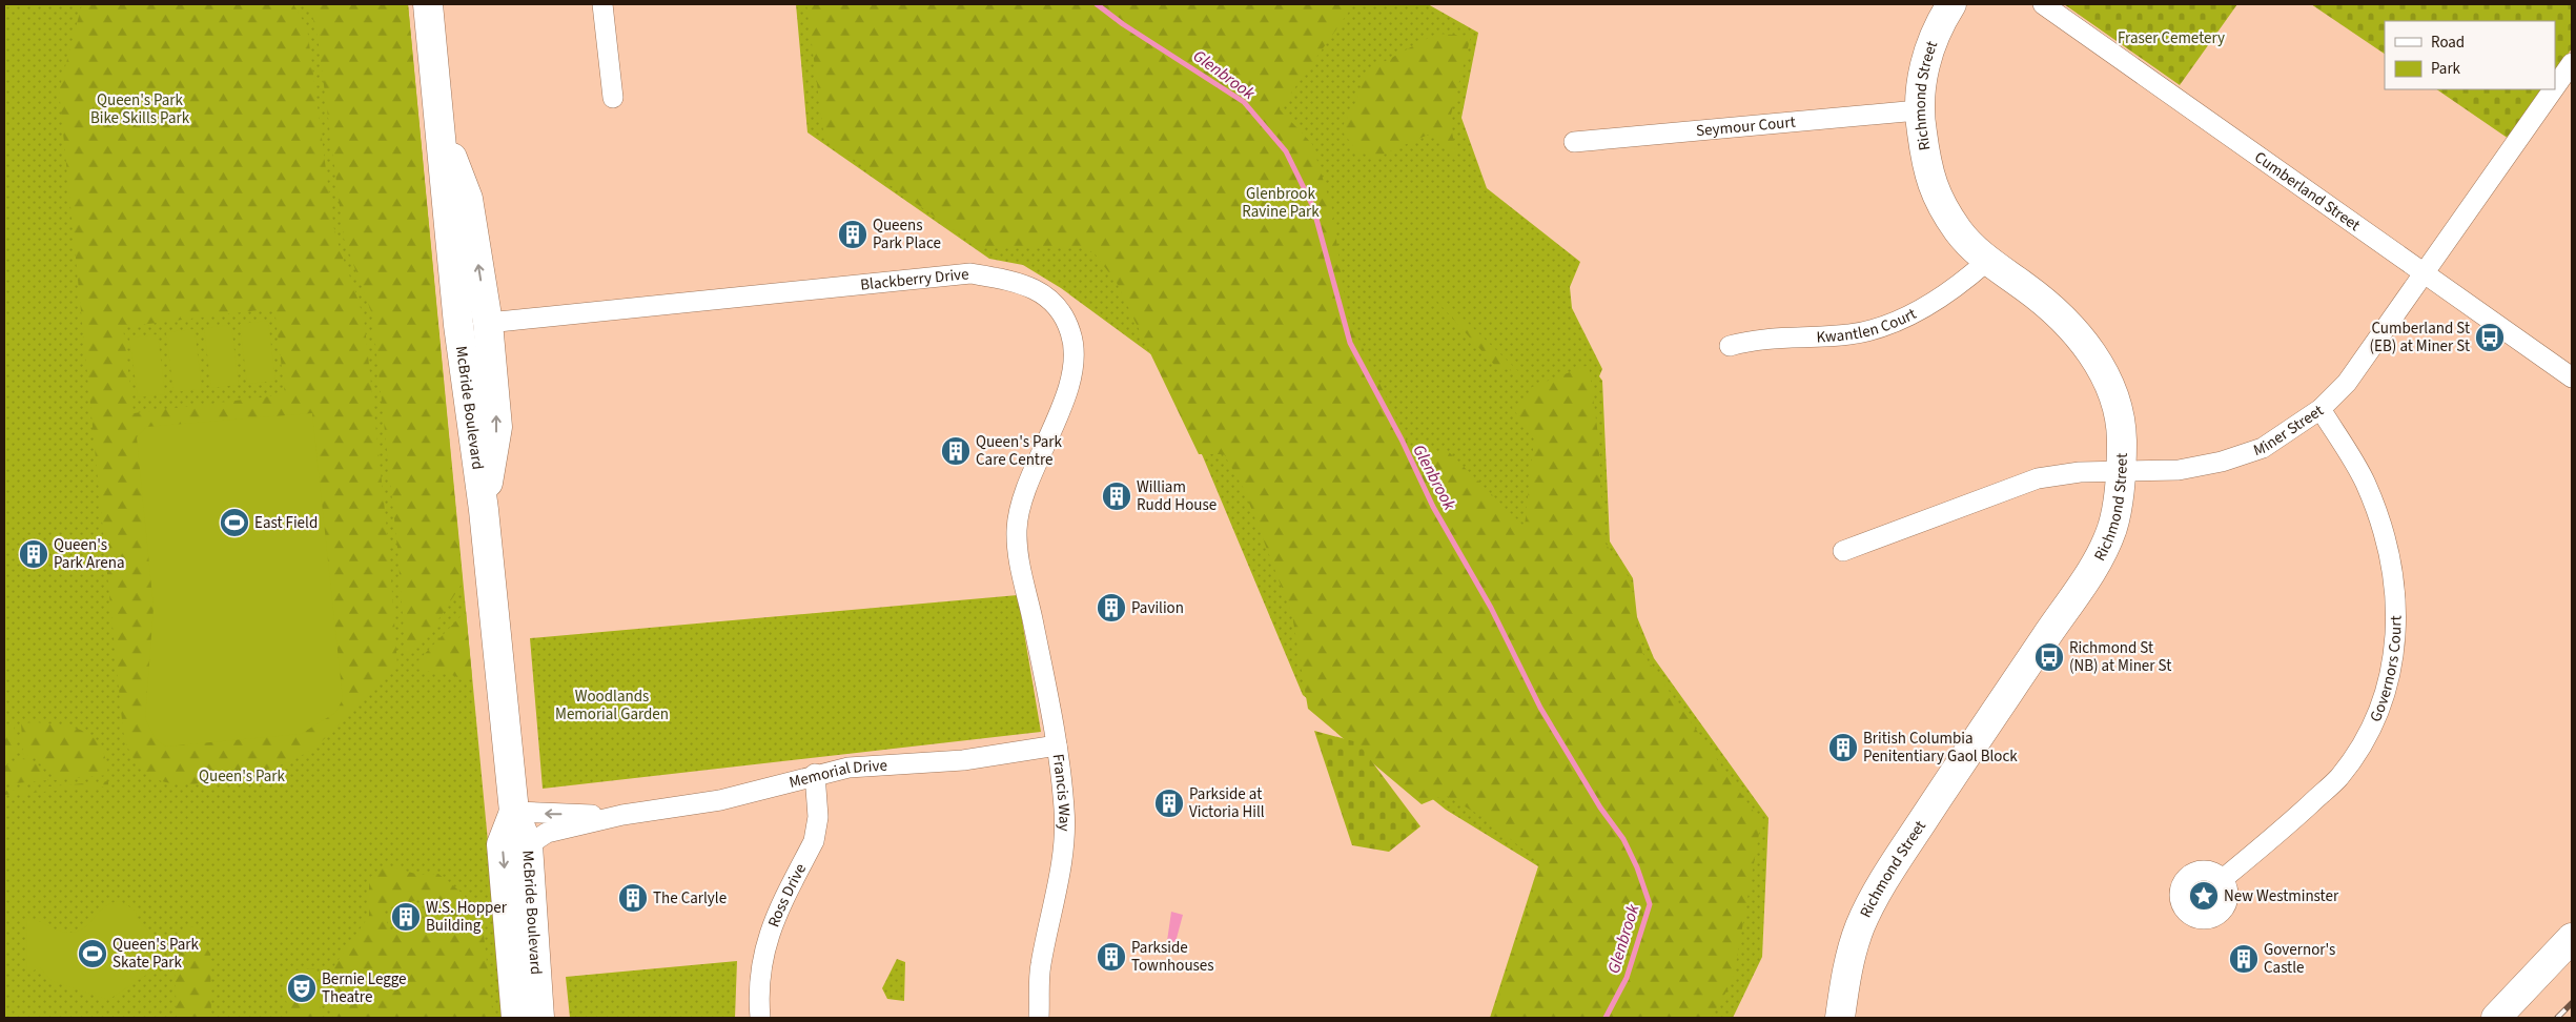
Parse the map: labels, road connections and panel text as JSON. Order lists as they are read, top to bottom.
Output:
{
  "streets": {
    "main road": ["Richmond Street", "McBride Boulevard"],
    "street": [
      "Seymour Court",
      "Cumberland Street",
      "Blackberry Drive",
      "Kwantlen Court",
      "Miner Street",
      "Governors Court",
      "Memorial Drive",
      "Francis Way",
      "Ross Drive"
    ]
  },
  "crossings": [
    ["Richmond Street", "Seymour Court"],
    ["Richmond Street", "Kwantlen Court"],
    ["Richmond Street", "Miner Street"],
    ["Cumberland Street", "Miner Street"],
    ["Blackberry Drive", "Francis Way"],
    ["McBride Boulevard", "Memorial Drive"],
    ["Miner Street", "Governors Court"],
    ["Memorial Drive", "Francis Way"],
    ["Memorial Drive", "Ross Drive"]
  ],
  "water": ["Glenbrook"],
  "parks": [
    "Fraser Cemetery",
    "Queen's Park Bike Skills Park",
    "Glenbrook Ravine Park",
    "Woodlands Memorial Garden",
    "Queen's Park"
  ],
  "places": {
    "building": [
      "Queens Park Place",
      "Queen's Park Care Centre",
      "William Rudd House",
      "Queen's Park Arena",
      "Pavilion",
      "British Columbia Penitentiary Gaol Block",
      "Parkside at Victoria Hill",
      "The Carlyle",
      "W.S. Hopper Building",
      "Parkside Townhouses",
      "Governor's Castle"
    ],
    "bus stop": ["Cumberland St (EB) at Miner St", "Richmond St (NB) at Miner St"],
    "sports": ["East Field", "Queen's Park Skate Park"],
    "place": ["New Westminster"],
    "theatre": ["Bernie Legge Theatre"]
  },
  "legend": ["Road", "Park"]
}
